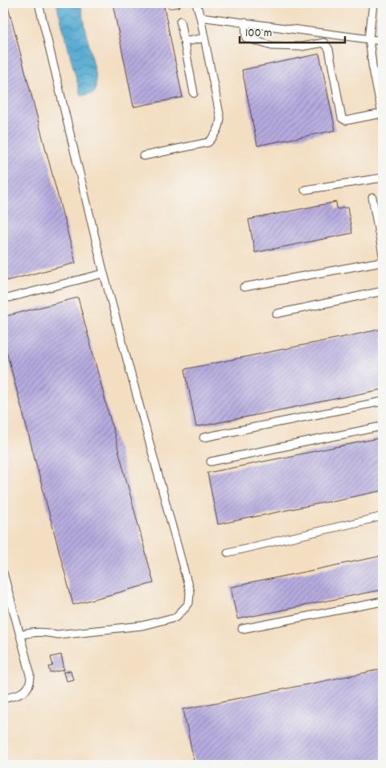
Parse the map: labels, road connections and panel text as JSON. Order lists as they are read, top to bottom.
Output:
{
  "scale_bar": "100 m"
}
